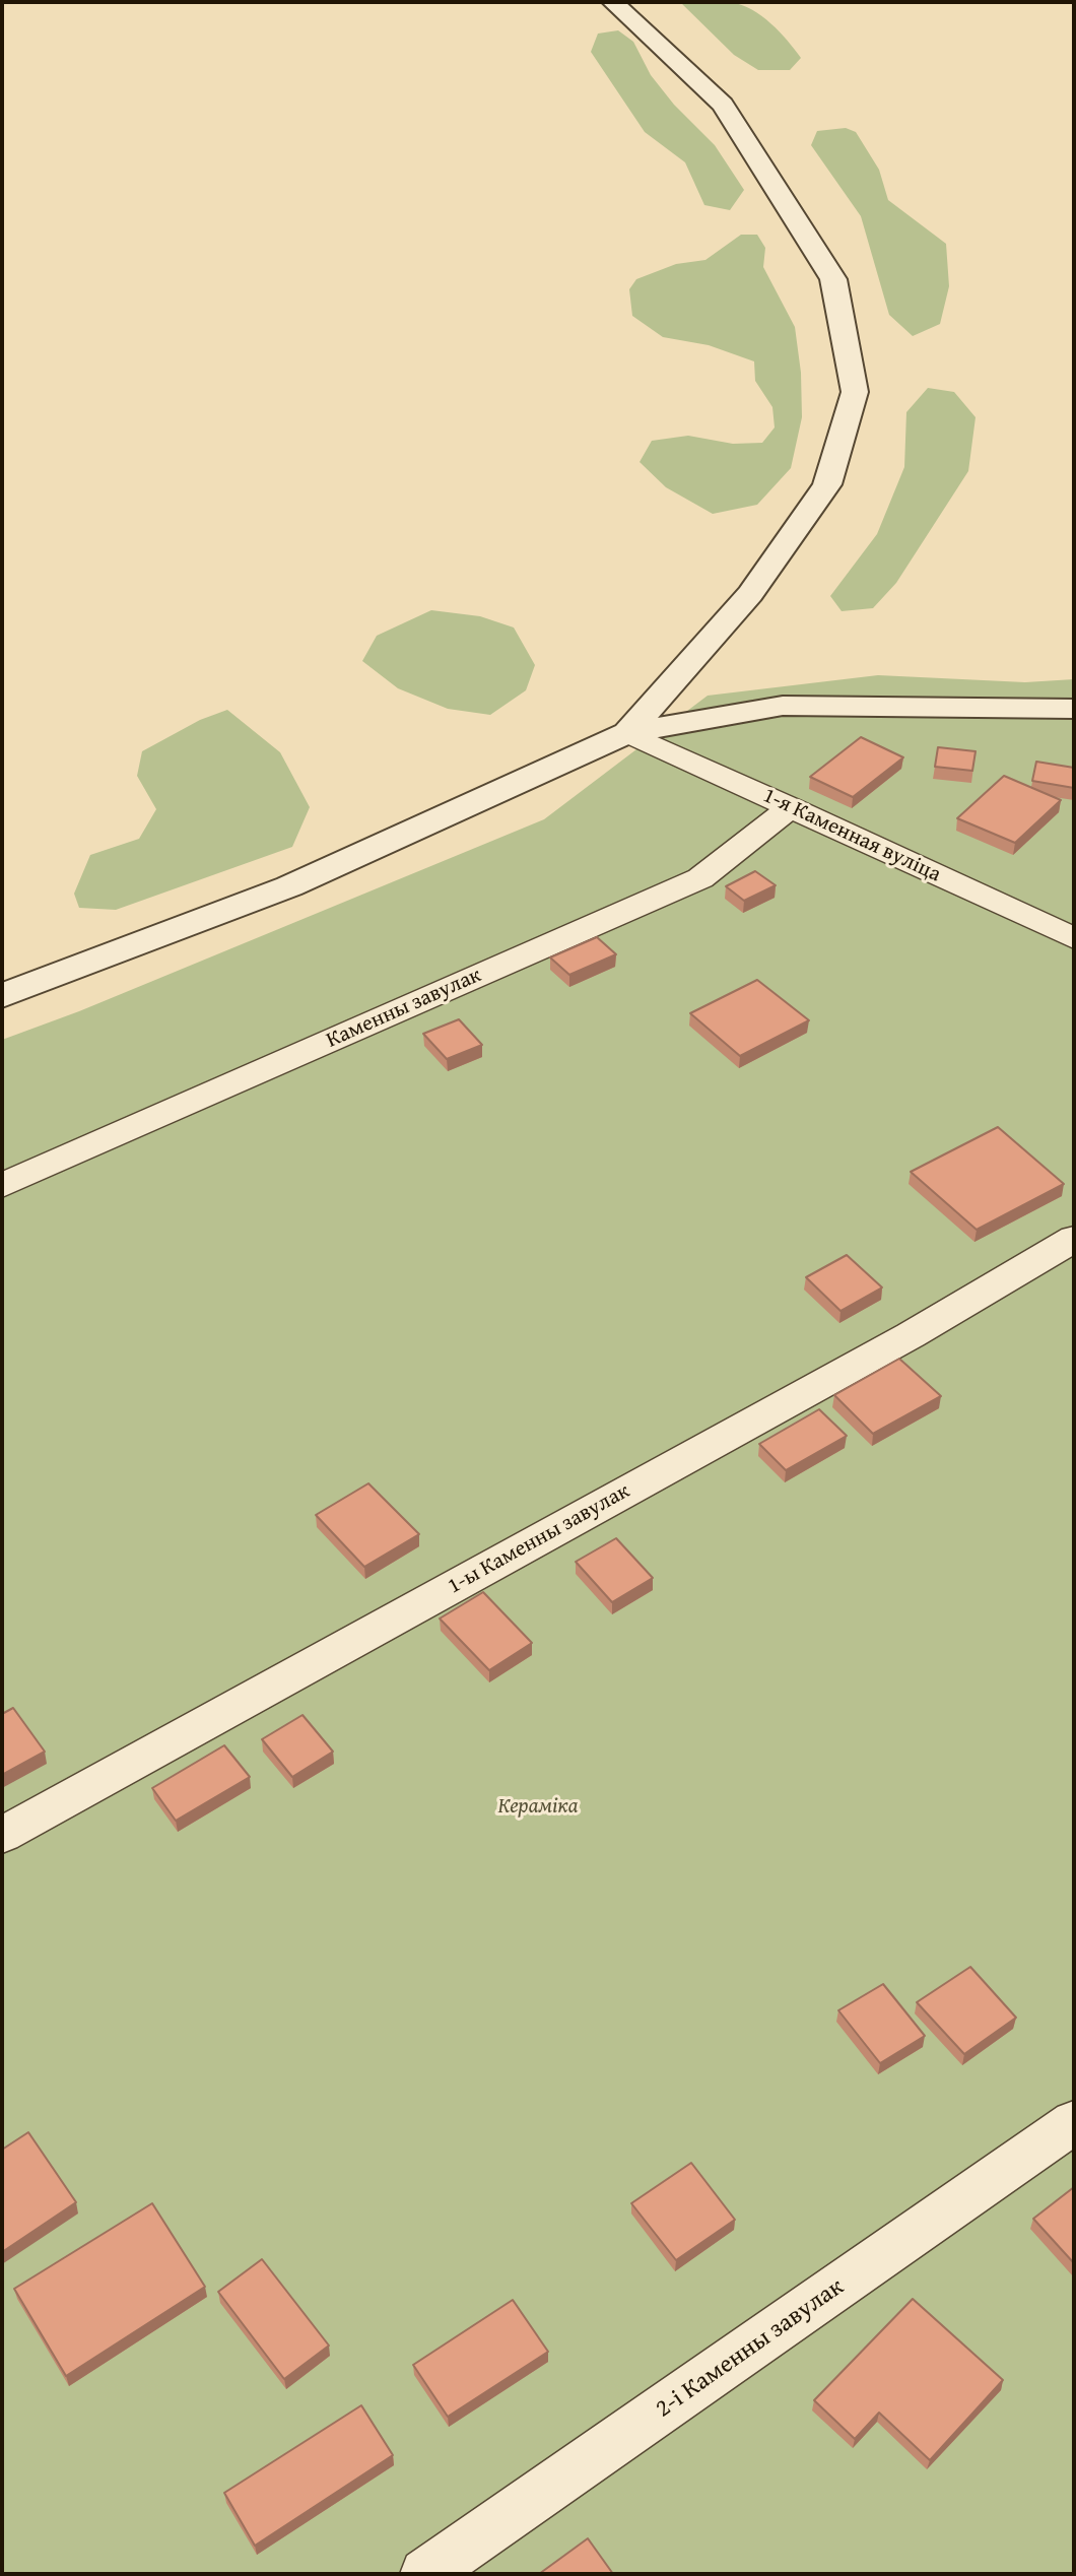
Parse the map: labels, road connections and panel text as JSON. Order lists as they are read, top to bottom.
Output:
{
  "streets": {
    "lane": [
      "1-я Каменная вуліца",
      "Каменны завулак",
      "1-ы Каменны завулак",
      "2-і Каменны завулак"
    ]
  },
  "crossings": [
    ["1-я Каменная вуліца", "Каменны завулак"]
  ],
  "parks": ["Кераміка"]
}
